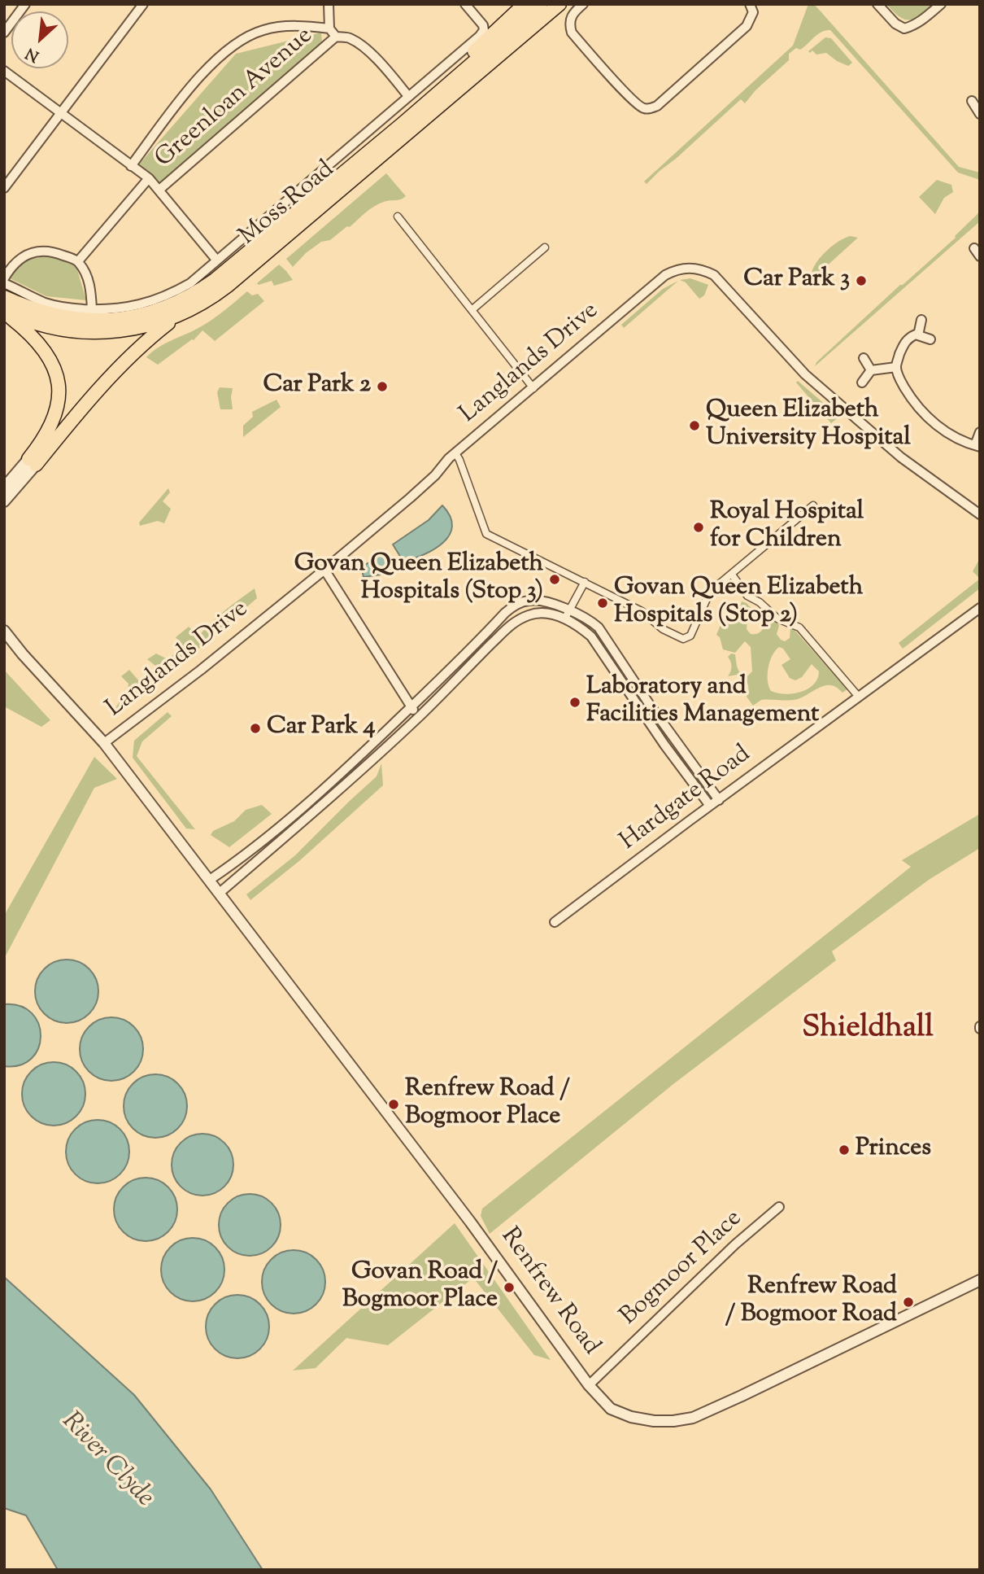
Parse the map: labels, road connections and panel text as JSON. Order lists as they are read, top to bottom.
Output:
{
  "streets": {
    "main road": ["Moss Road"],
    "street": [
      "Greenloan Avenue",
      "Langlands Drive",
      "Hardgate Road",
      "Bogmoor Place",
      "Renfrew Road"
    ]
  },
  "crossings": [
    ["Langlands Drive", "Renfrew Road"],
    ["Bogmoor Place", "Renfrew Road"]
  ],
  "districts": ["Shieldhall"],
  "water": ["River Clyde"],
  "places": [
    "Car Park 3",
    "Car Park 2",
    "Queen Elizabeth University Hospital",
    "Royal Hospital for Children",
    "Govan Queen Elizabeth Hospitals (Stop 3)",
    "Govan Queen Elizabeth Hospitals (Stop 2)",
    "Laboratory and Facilities Management",
    "Car Park 4",
    "Renfrew Road / Bogmoor Place",
    "Princes",
    "Govan Road / Bogmoor Place",
    "Renfrew Road / Bogmoor Road"
  ],
  "north": "bottom left"
}
